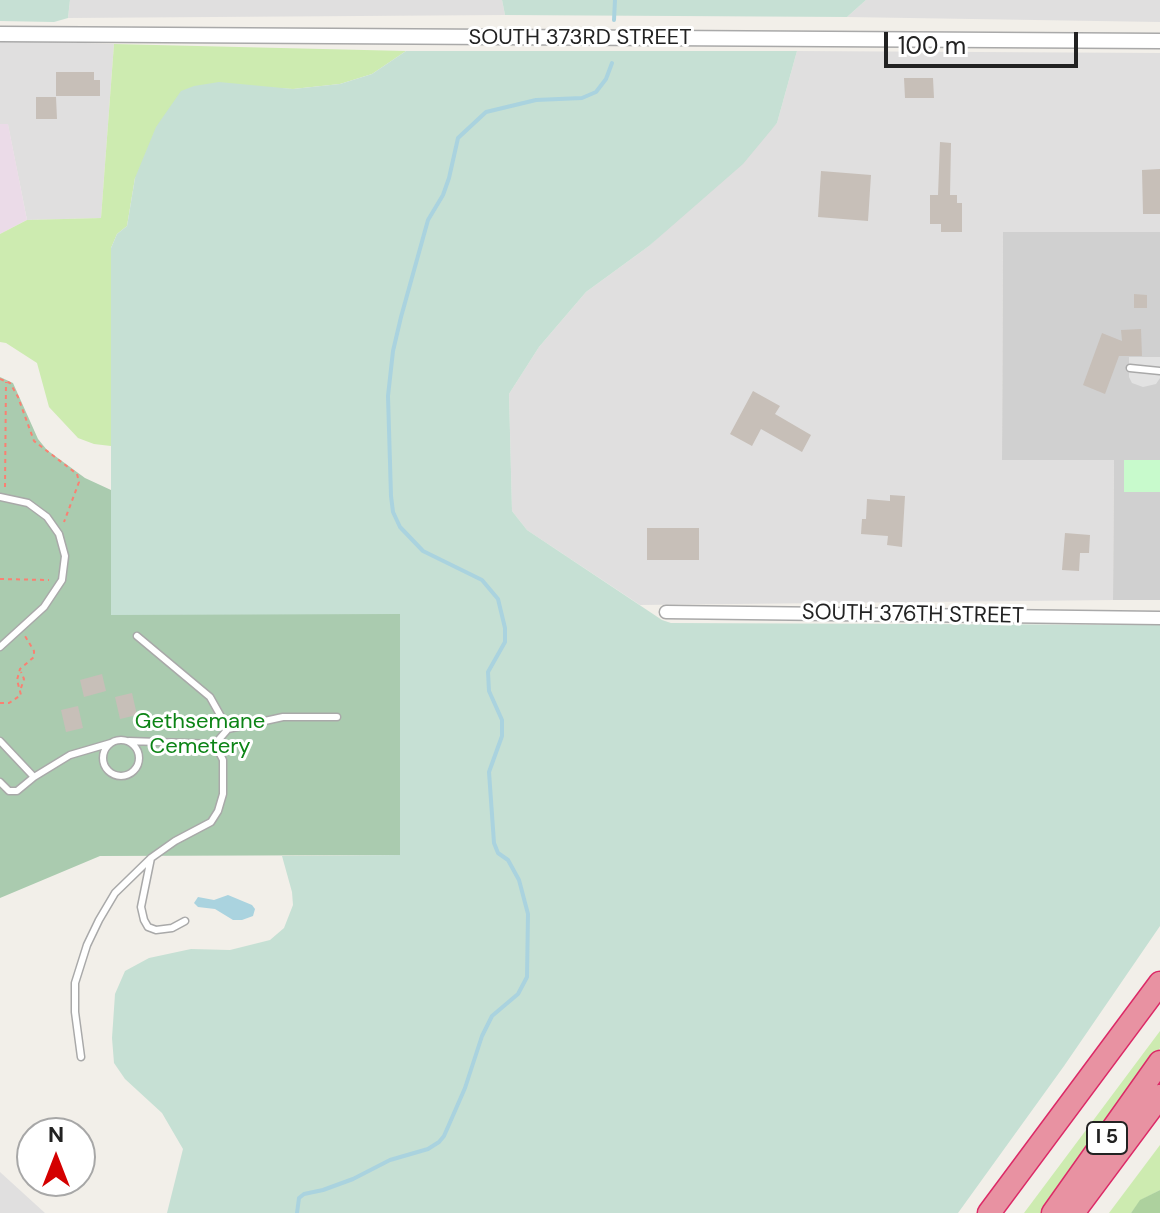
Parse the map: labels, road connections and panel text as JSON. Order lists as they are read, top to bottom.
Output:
{
  "streets": {
    "highway": ["I 5"],
    "street": ["SOUTH 373RD STREET", "SOUTH 376TH STREET"]
  },
  "parks": ["Gethsemane Cemetery"],
  "scale_bar": "100 m",
  "north": "top"
}
